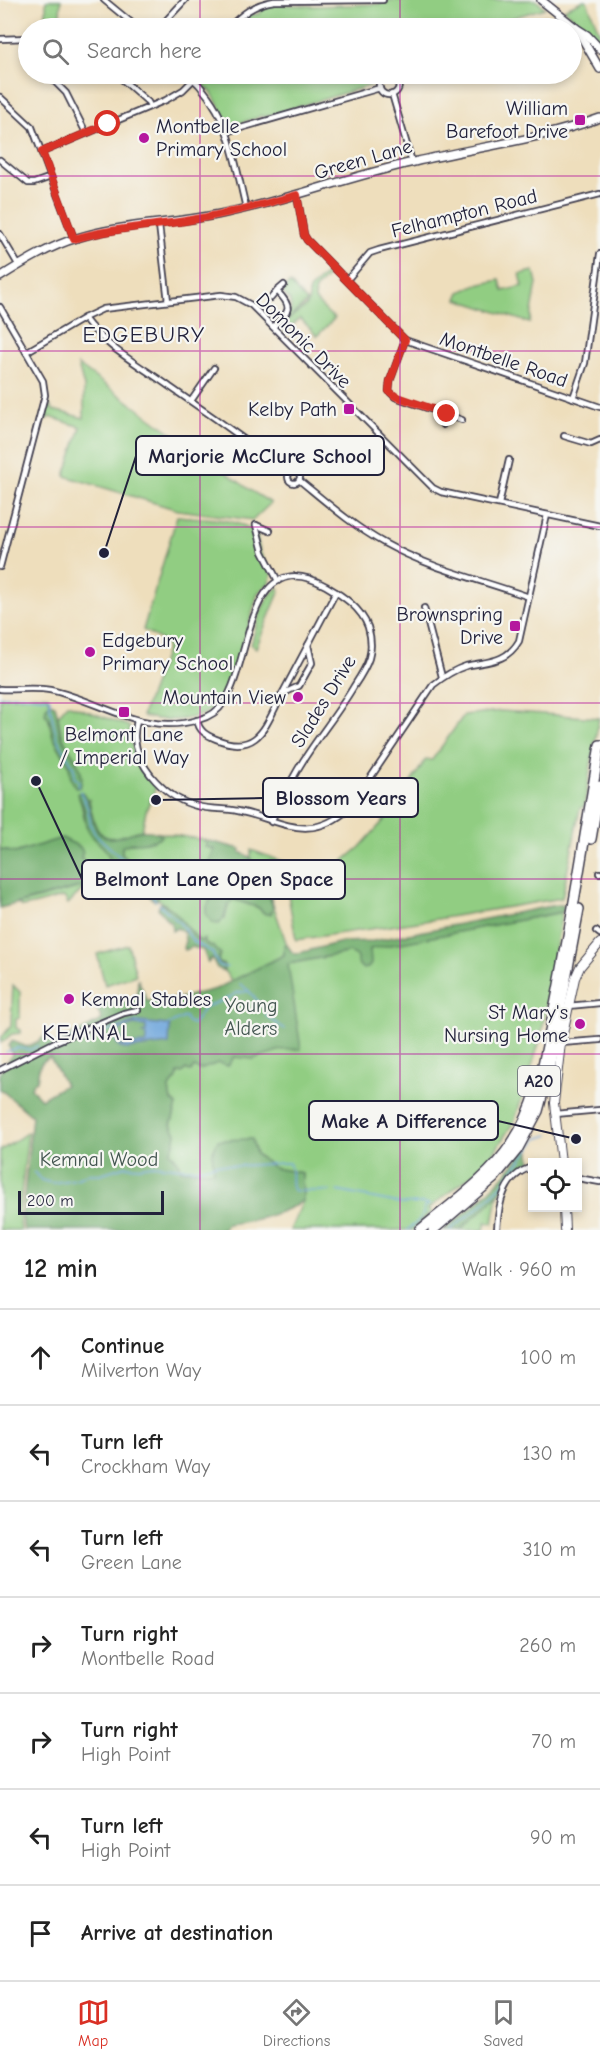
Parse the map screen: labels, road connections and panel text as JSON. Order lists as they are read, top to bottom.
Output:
{
  "streets": {
    "highway": ["A20"],
    "main road": ["Green Lane"],
    "street": [
      "Felhampton Road",
      "Domonic Drive",
      "Montbelle Road",
      "Slades Drive"
    ]
  },
  "crossings": [
    ["Green Lane", "Montbelle Road"],
    ["Felhampton Road", "Montbelle Road"]
  ],
  "districts": ["EDGEBURY", "KEMNAL"],
  "parks": ["Young Alders", "Kemnal Wood"],
  "places": {
    "transit": [
      "William Barefoot Drive",
      "Kelby Path",
      "Brownspring Drive",
      "Belmont Lane / Imperial Way"
    ],
    "other": [
      "Montbelle Primary School",
      "Marjorie McClure School",
      "Edgebury Primary School",
      "Mountain View",
      "Belmont Lane Open Space",
      "Blossom Years",
      "Kemnal Stables",
      "St Mary's Nursing Home",
      "Make A Difference"
    ]
  },
  "scale_bar": "200 m",
  "page": {
    "search": "Search here",
    "scale": "200 m",
    "heading": ["12 min", "Walk · 960 m"],
    "list": [
      ["Continue", "Milverton Way", "100 m"],
      ["Turn left", "Crockham Way", "130 m"],
      ["Turn left", "Green Lane", "310 m"],
      ["Turn right", "Montbelle Road", "260 m"],
      ["Turn right", "High Point", "70 m"],
      ["Turn left", "High Point", "90 m"],
      "Arrive at destination"
    ],
    "nav": ["Map", "Directions", "Saved"]
  }
}
